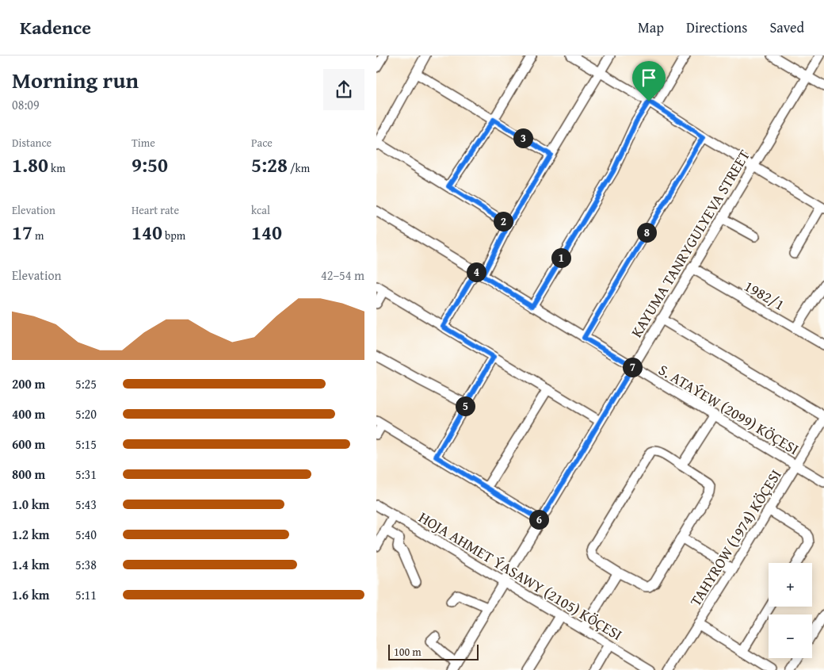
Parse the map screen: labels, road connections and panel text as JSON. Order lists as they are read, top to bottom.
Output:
{
  "streets": {
    "street": [
      "KAYUMA TANRYGULYEVA STREET",
      "1982/1",
      "S. ATAÝEW (2099) KÖÇESI",
      "TAHYROW (1974) KÖÇESI",
      "HOJA AHMET ÝASAWY (2105) KÖÇESI"
    ]
  },
  "crossings": [
    ["KAYUMA TANRYGULYEVA STREET", "1982/1"],
    ["KAYUMA TANRYGULYEVA STREET", "S. ATAÝEW (2099) KÖÇESI"],
    ["KAYUMA TANRYGULYEVA STREET", "HOJA AHMET ÝASAWY (2105) KÖÇESI"],
    ["S. ATAÝEW (2099) KÖÇESI", "TAHYROW (1974) KÖÇESI"]
  ],
  "scale_bar": "100 m",
  "page": {
    "header": "Kadence",
    "nav": ["Map", "Directions", "Saved"],
    "heading": ["Morning run", "08:09"],
    "stats": [
      ["Distance", "1.80 km"],
      ["Time", "9:50"],
      ["Pace", "5:28 /km"],
      ["Elevation", "17 m"],
      ["Heart rate", "140 bpm"],
      ["kcal", "140"]
    ],
    "pins": [
      "3",
      "2",
      "8",
      "1",
      "4",
      "7",
      "5",
      "6"
    ],
    "chart": ["Elevation", "42–54 m"],
    "list": [
      {
        "name": "200 m",
        "note": "5:25"
      },
      {
        "name": "400 m",
        "note": "5:20"
      },
      {
        "name": "600 m",
        "note": "5:15"
      },
      {
        "name": "800 m",
        "note": "5:31"
      },
      {
        "name": "1.0 km",
        "note": "5:43"
      },
      {
        "name": "1.2 km",
        "note": "5:40"
      },
      {
        "name": "1.4 km",
        "note": "5:38"
      },
      {
        "name": "1.6 km",
        "note": "5:11"
      }
    ],
    "map_buttons": ["+", "−"],
    "scale": "100 m"
  }
}
